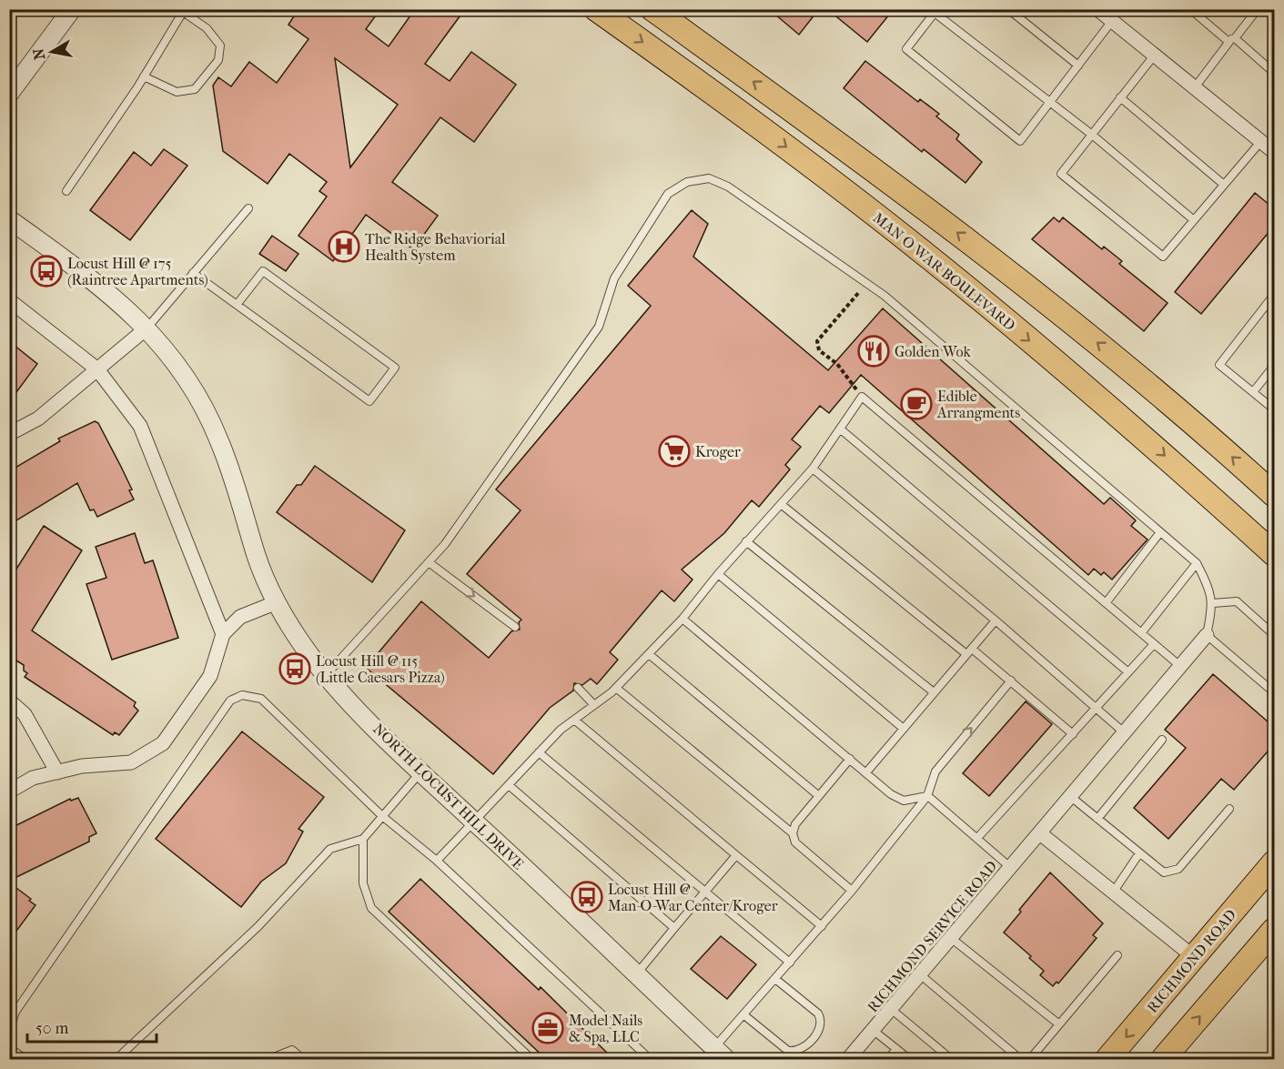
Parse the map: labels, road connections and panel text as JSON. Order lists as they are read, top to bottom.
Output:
{
  "streets": {
    "main road": ["MAN O WAR BOULEVARD", "RICHMOND ROAD"],
    "street": ["NORTH LOCUST HILL DRIVE", "RICHMOND SERVICE ROAD"]
  },
  "places": {
    "hospital": ["The Ridge Behaviorial Health System"],
    "bus stop": ["Locust Hill @ 175 (Raintree Apartments)", "Locust Hill @ 115 (Little Caesars Pizza)", "Locust Hill @ Man-O-War Center/Kroger"],
    "restaurant": ["Golden Wok"],
    "cafe": ["Edible Arrangments"],
    "supermarket": ["Kroger"],
    "office": ["Model Nails & Spa, LLC"]
  },
  "scale_bar": "50 m",
  "north": "left"
}
